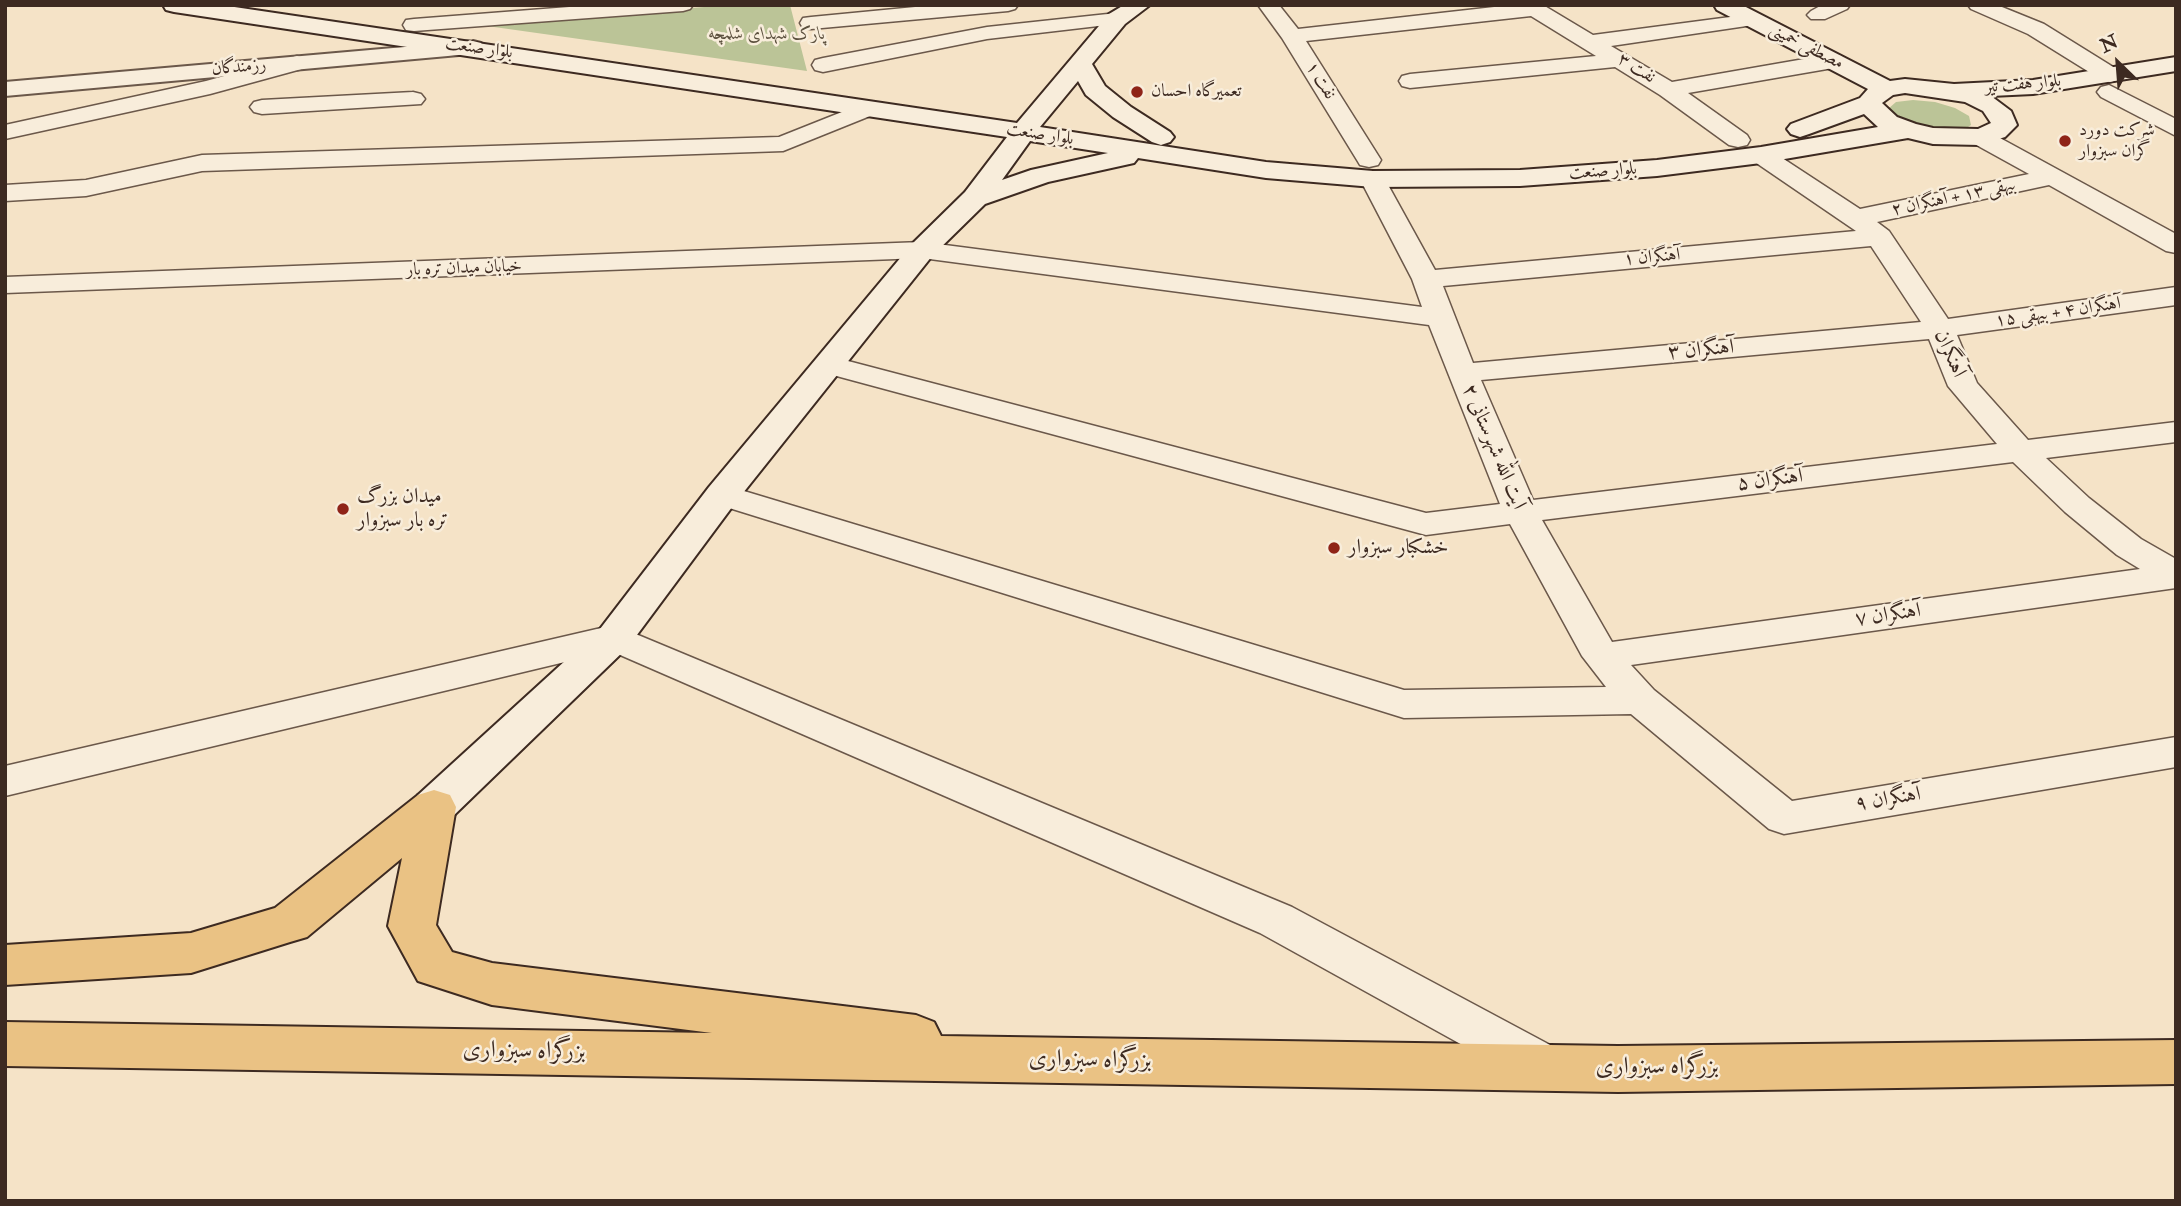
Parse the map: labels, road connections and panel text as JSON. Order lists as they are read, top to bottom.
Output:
{
  "streets": {
    "highway": ["بزرگراه سبزواری"],
    "main road": [
      "مصطفی خمینی",
      "بلوار صنعت",
      "رزمندگان",
      "بلوار هفت تیر"
    ],
    "street": [
      "نفت ۳",
      "نفت ۱",
      "بیهقی ۱۳ + آهنگران ۲",
      "آهنگران ۱",
      "خیابان میدان تره بار",
      "آهنگران ۴ + بیهقی ۱۵",
      "آهنگران ۳",
      "آهنگران",
      "آیت الله شهرستانی ۲",
      "آهنگران ۵",
      "آهنگران ۷",
      "آهنگران ۹"
    ]
  },
  "crossings": [
    ["مصطفی خمینی", "بلوار صنعت"],
    ["بلوار صنعت", "رزمندگان"],
    ["بلوار صنعت", "نفت ۳"],
    ["بلوار صنعت", "نفت ۱"],
    ["بلوار صنعت", "آهنگران"],
    ["بلوار صنعت", "آیت الله شهرستانی ۲"],
    ["نفت ۱", "آیت الله شهرستانی ۲"],
    ["بیهقی ۱۳ + آهنگران ۲", "آهنگران"],
    ["آهنگران ۱", "آهنگران"],
    ["آهنگران ۱", "آیت الله شهرستانی ۲"],
    ["خیابان میدان تره بار", "آیت الله شهرستانی ۲"],
    ["آهنگران ۴ + بیهقی ۱۵", "آهنگران ۳"],
    ["آهنگران ۴ + بیهقی ۱۵", "آهنگران"],
    ["آهنگران ۳", "آهنگران"],
    ["آهنگران ۳", "آیت الله شهرستانی ۲"],
    ["آهنگران", "آهنگران ۵"],
    ["آهنگران", "آهنگران ۷"],
    ["آیت الله شهرستانی ۲", "آهنگران ۵"],
    ["آیت الله شهرستانی ۲", "آهنگران ۷"],
    ["آیت الله شهرستانی ۲", "آهنگران ۹"]
  ],
  "parks": ["پارک شهدای شلمچه"],
  "places": [
    "تعمیرگاه احسان",
    "شرکت دورد گران سبزوار",
    "میدان بزرگ تره بار سبزوار",
    "خشکبار سبزوار"
  ],
  "north": "top left"
}
